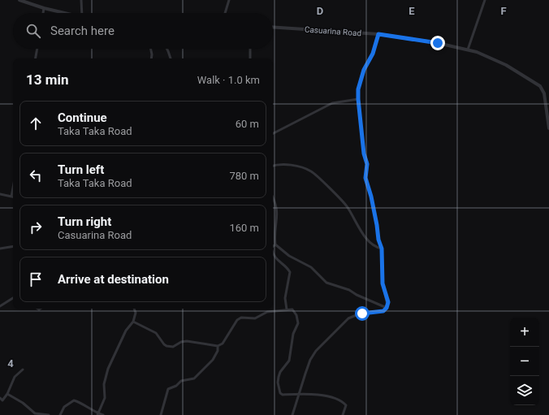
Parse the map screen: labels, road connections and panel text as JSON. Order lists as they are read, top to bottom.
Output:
{
  "streets": {
    "street": ["Casuarina Road"]
  },
  "page": {
    "search": "Search here",
    "heading": ["13 min", "Walk · 1.0 km"],
    "list": [
      ["Continue", "Taka Taka Road", "60 m"],
      ["Turn left", "Taka Taka Road", "780 m"],
      ["Turn right", "Casuarina Road", "160 m"],
      "Arrive at destination"
    ],
    "map_buttons": ["+", "−"]
  },
  "grid": {
    "columns": ["D", "E", "F"],
    "rows": ["4"]
  }
}
